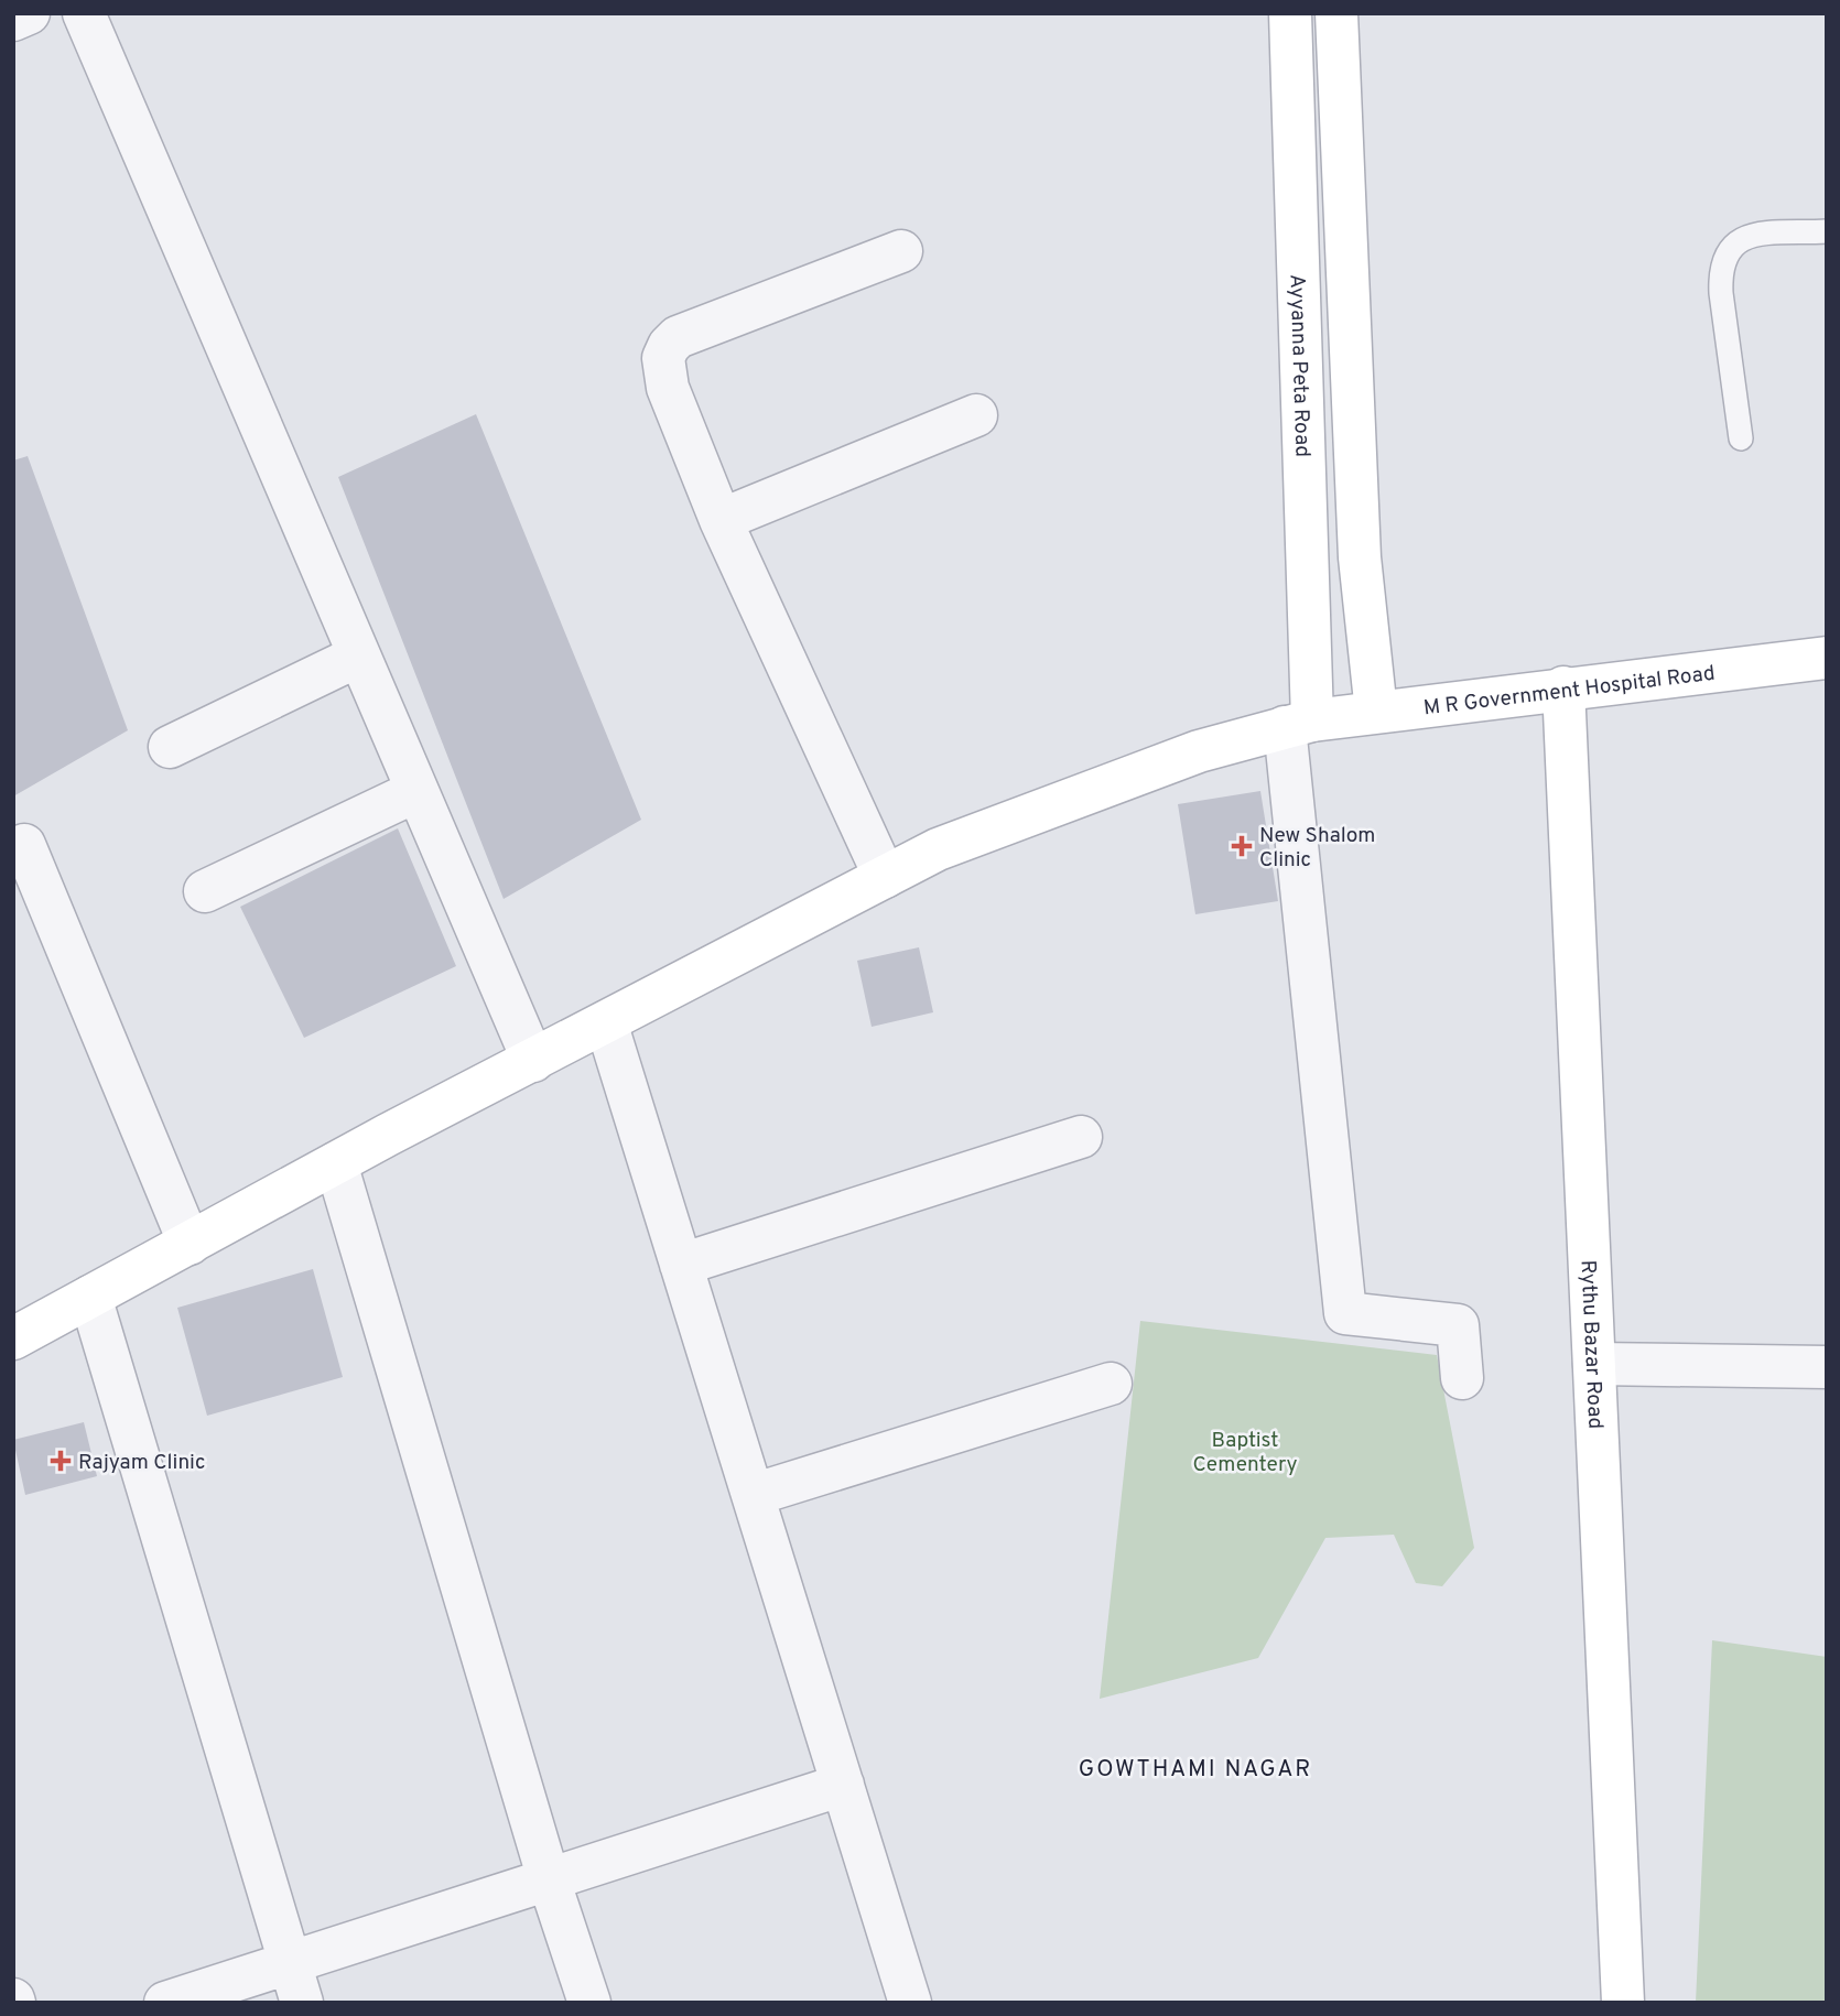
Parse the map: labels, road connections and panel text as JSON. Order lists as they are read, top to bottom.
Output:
{
  "streets": {
    "street": ["Ayyanna Peta Road", "M R Government Hospital Road", "Rythu Bazar Road"]
  },
  "crossings": [
    ["Ayyanna Peta Road", "M R Government Hospital Road"],
    ["M R Government Hospital Road", "Rythu Bazar Road"]
  ],
  "districts": ["GOWTHAMI NAGAR"],
  "parks": ["Baptist Cementery"],
  "places": {
    "health": ["New Shalom Clinic", "Rajyam Clinic"]
  }
}
